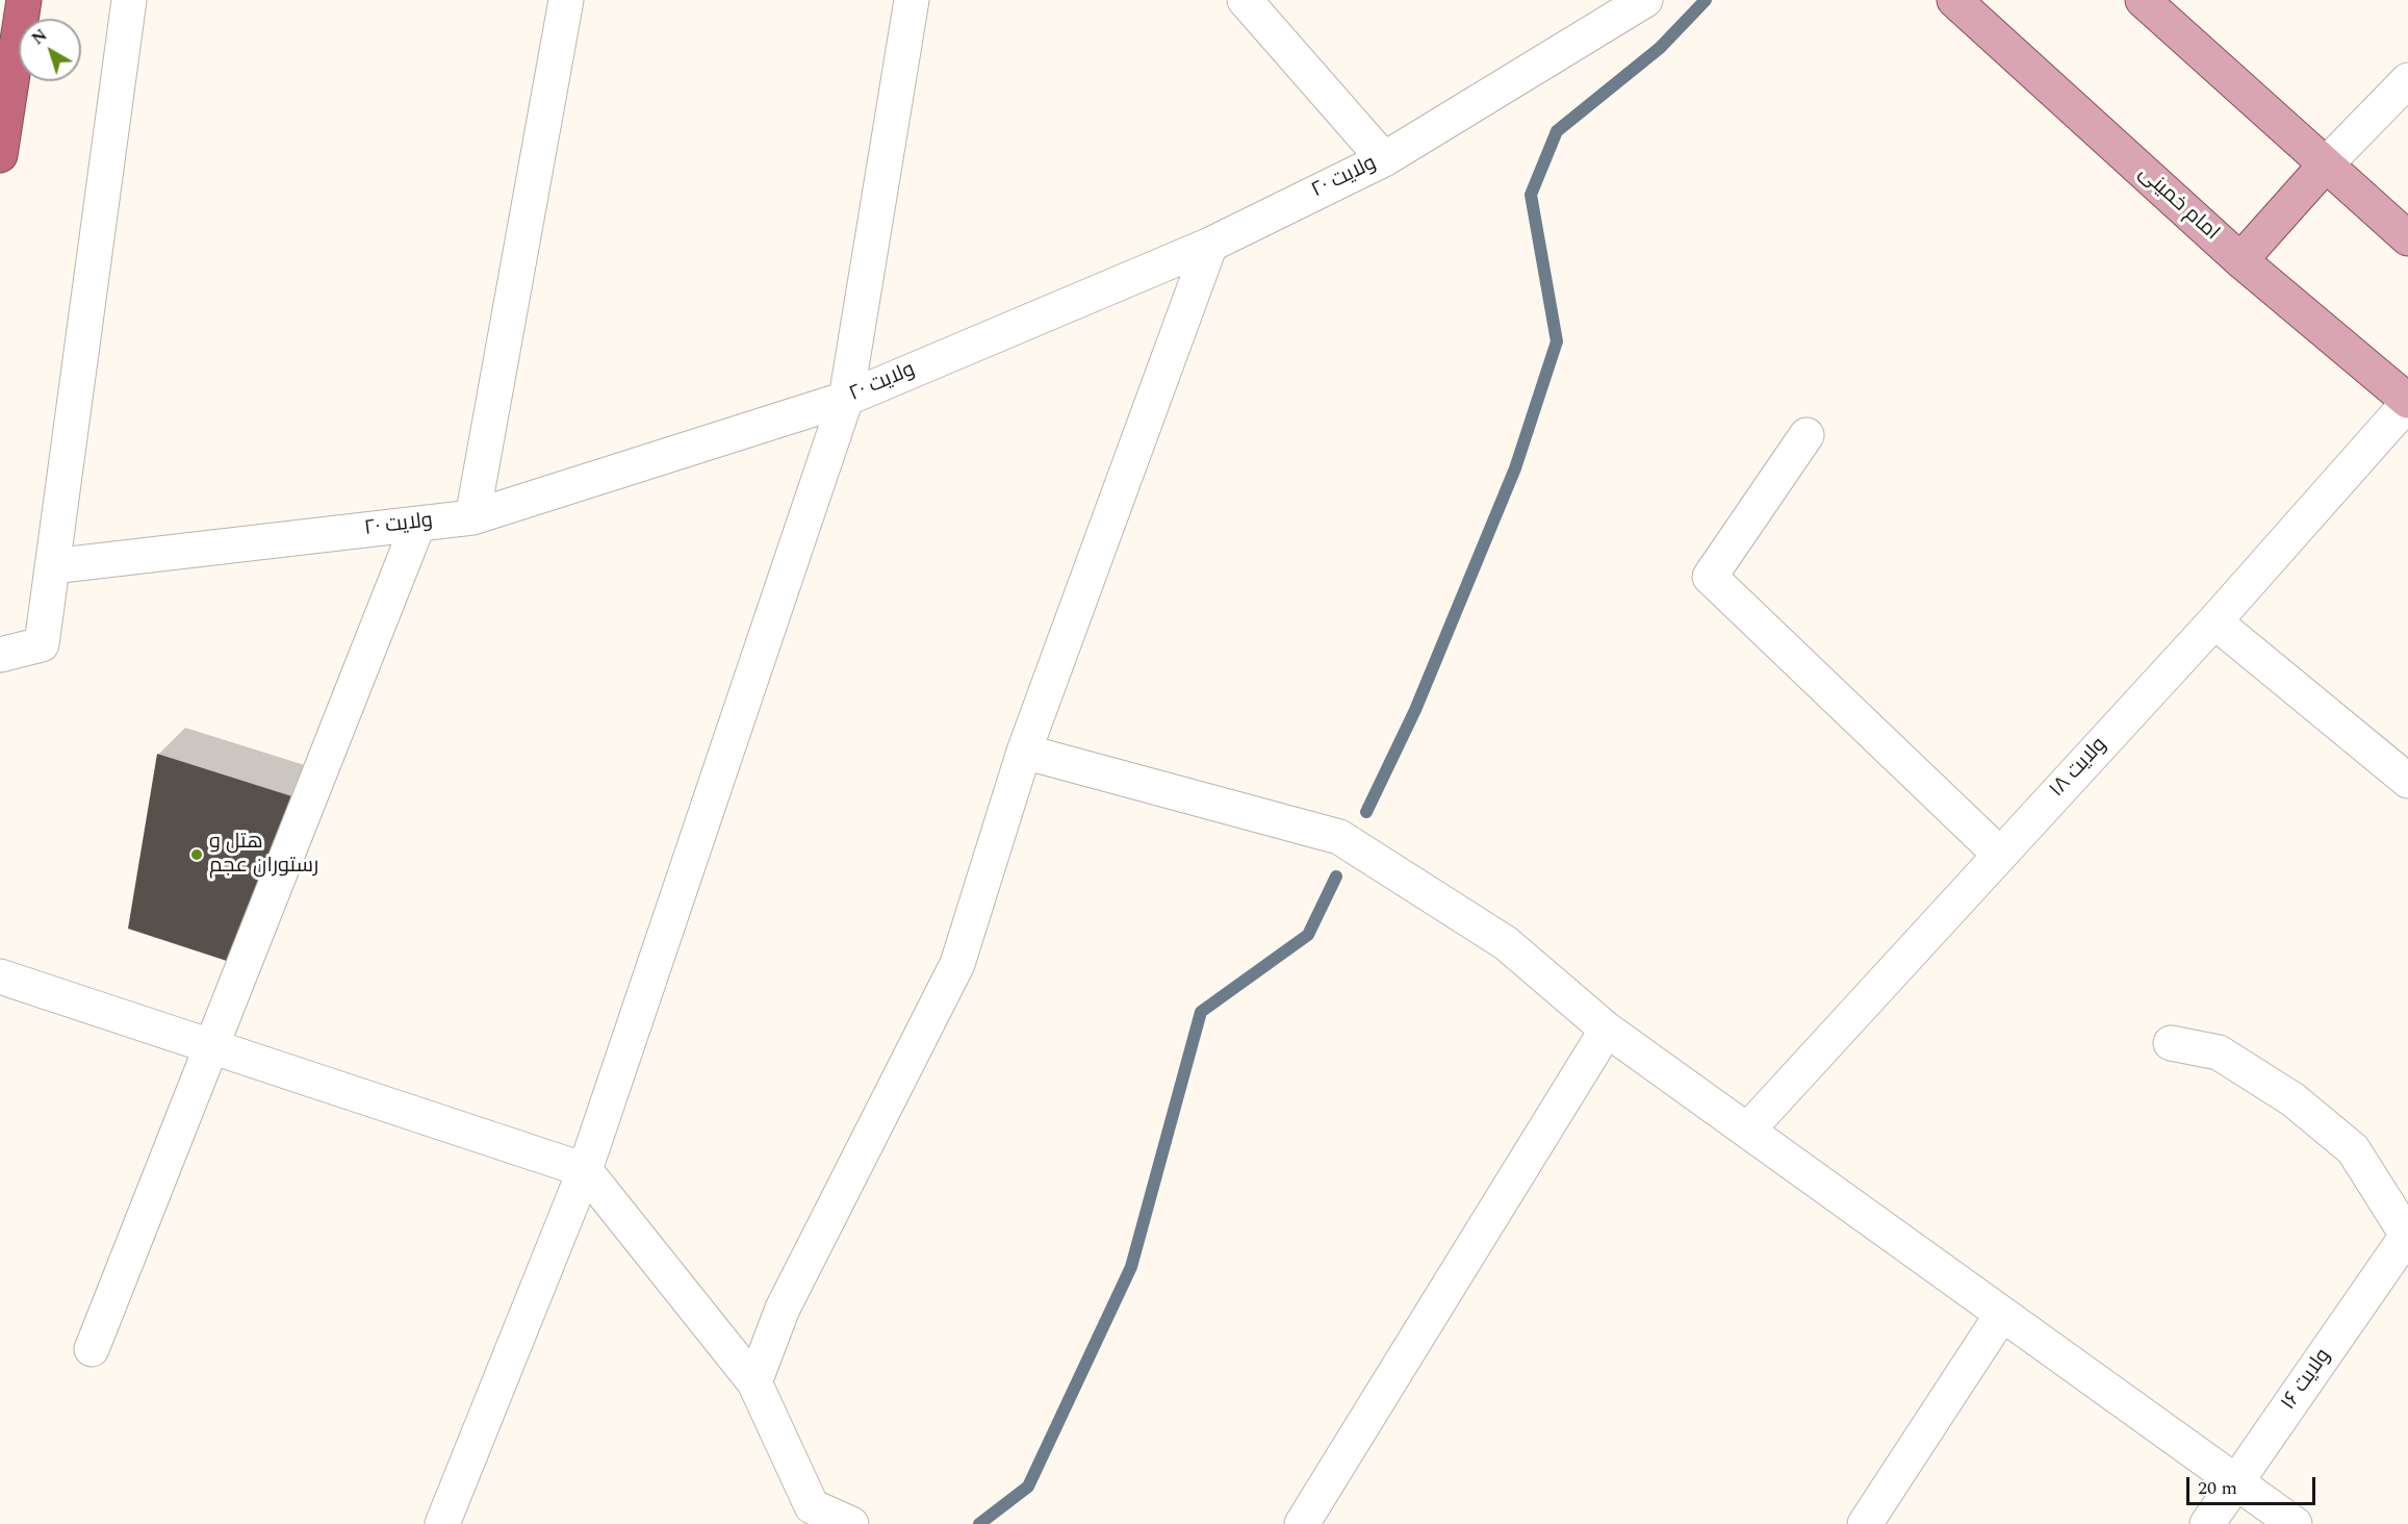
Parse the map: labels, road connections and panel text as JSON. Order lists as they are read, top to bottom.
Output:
{
  "streets": {
    "main road": ["امام خمینی"],
    "street": ["ولایت ۲۰", "ولایت ۱۸", "ولایت ۱۶"]
  },
  "crossings": [
    ["امام خمینی", "ولایت ۱۸"]
  ],
  "places": ["هتل و رستوران عجم"],
  "scale_bar": "20 m",
  "north": "top left"
}
